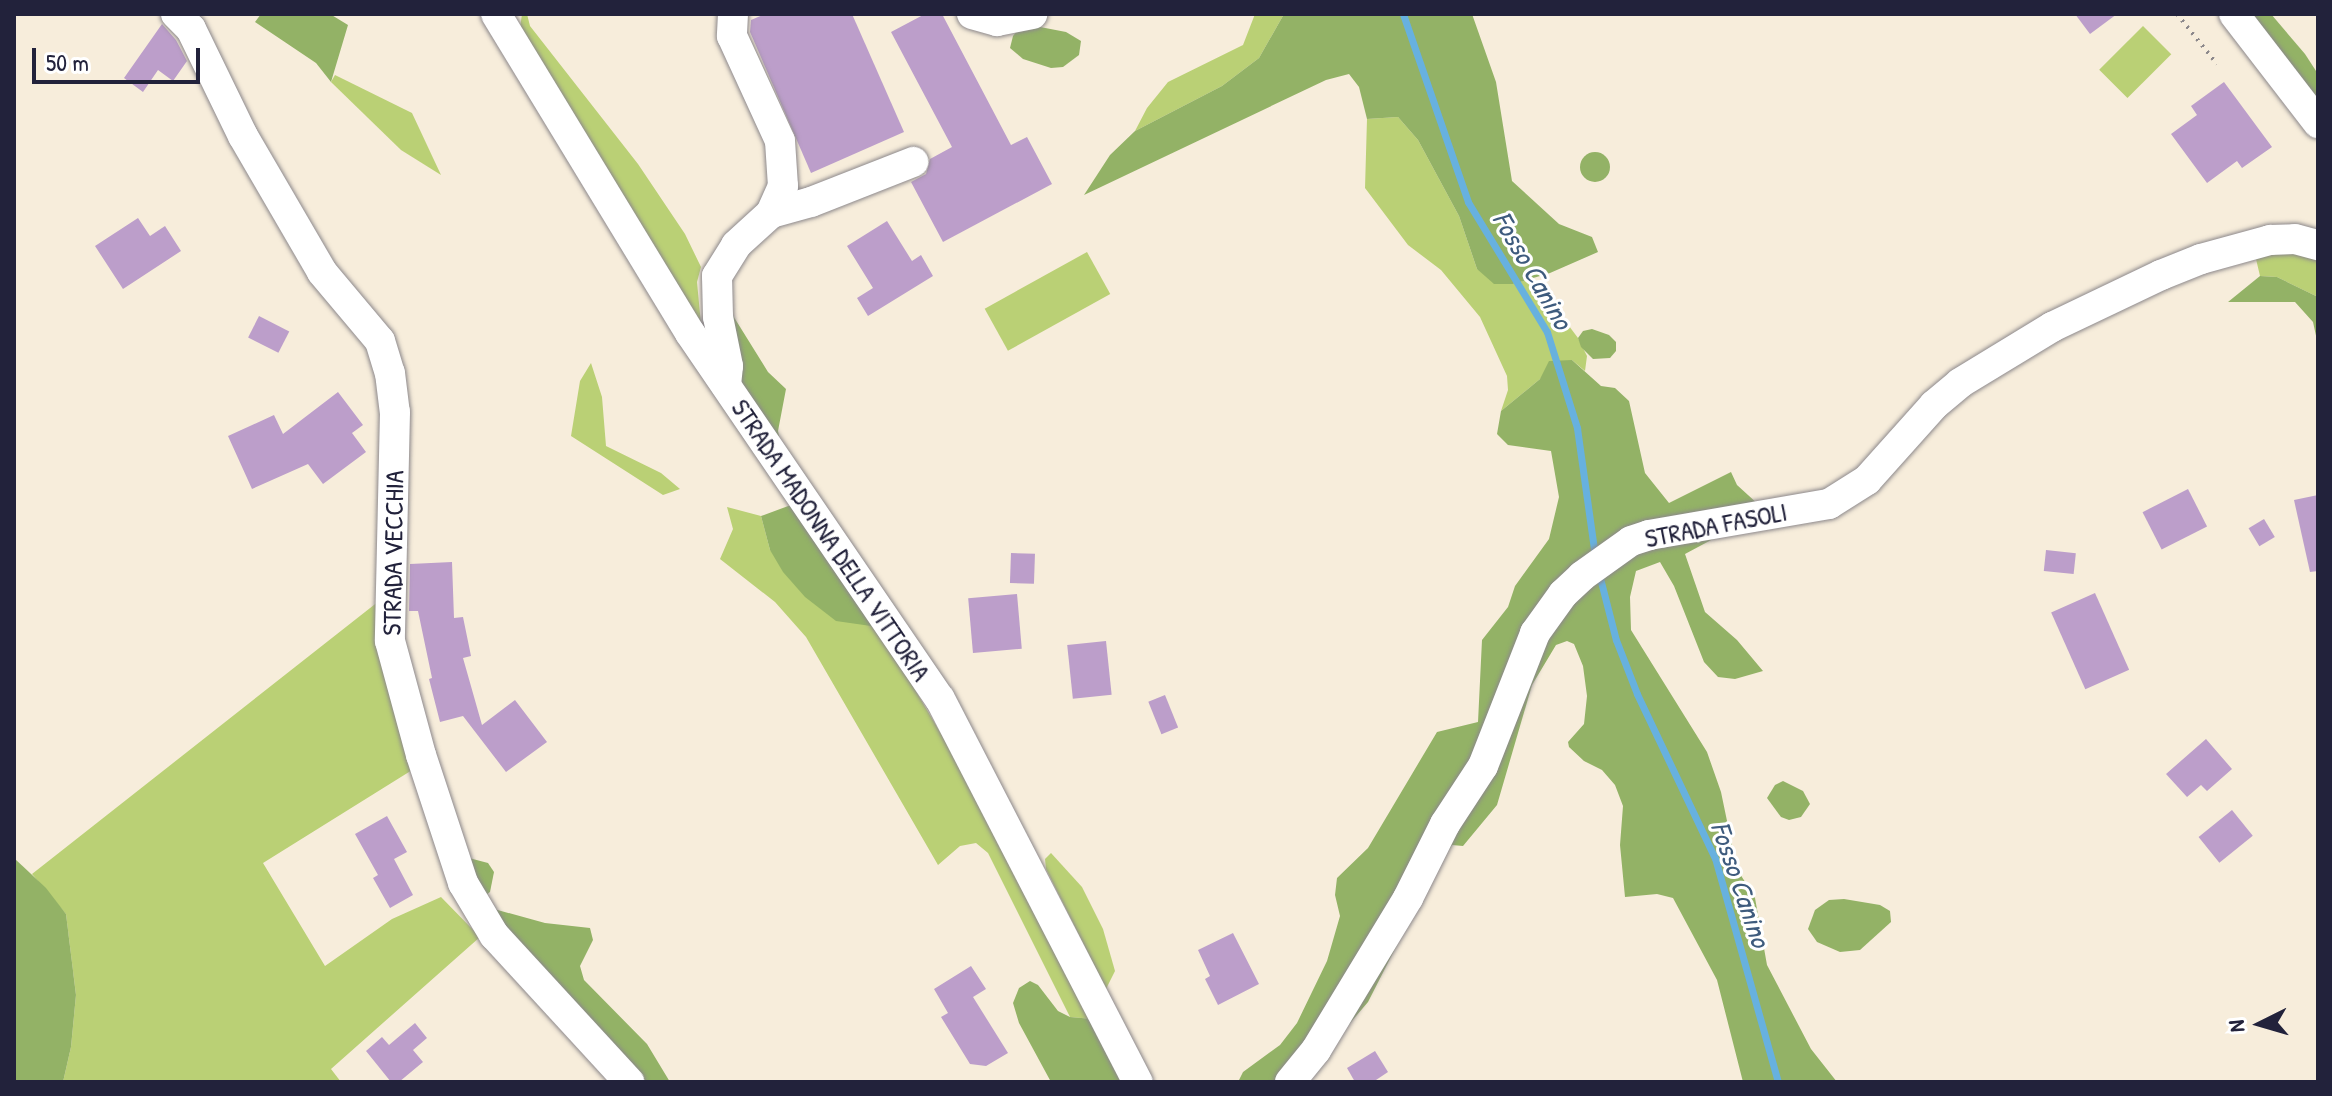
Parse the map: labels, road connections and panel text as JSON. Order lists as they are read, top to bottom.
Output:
{
  "streets": {
    "street": ["STRADA FASOLI", "STRADA MADONNA DELLA VITTORIA", "STRADA VECCHIA"]
  },
  "water": ["Fosso Canino"],
  "scale_bar": "50 m",
  "north": "left"
}
